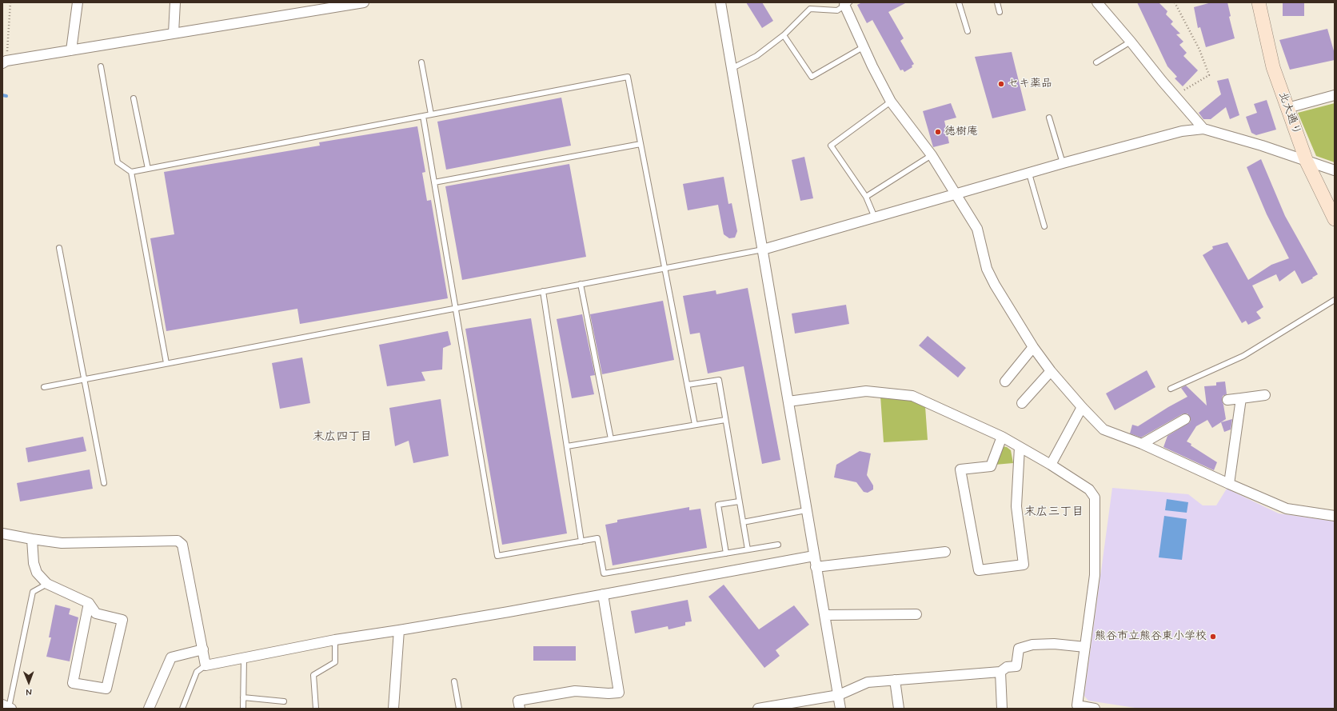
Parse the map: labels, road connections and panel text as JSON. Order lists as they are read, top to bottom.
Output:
{
  "streets": {
    "street": ["北大通り"]
  },
  "districts": ["末広四丁目", "末広三丁目"],
  "places": ["セキ薬品", "徳樹庵", "熊谷市立熊谷東小学校"],
  "north": "bottom"
}
